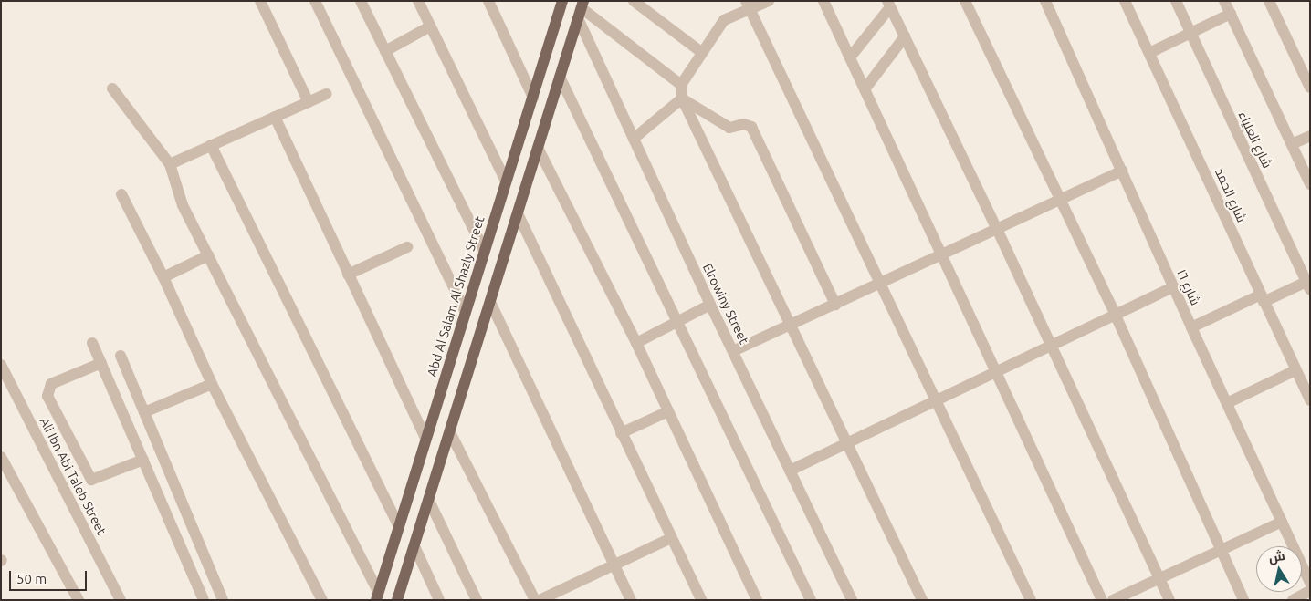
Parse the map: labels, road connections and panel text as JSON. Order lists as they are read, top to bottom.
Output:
{
  "streets": {
    "main road": ["Abd Al Salam Al Shazly Street"],
    "street": [
      "شارع العلياء",
      "شارع الحمد",
      "شارع ١٦",
      "Elrowiny Street",
      "Ali Ibn Abi Taleb Street"
    ]
  },
  "scale_bar": "50 m",
  "north": "top"
}
